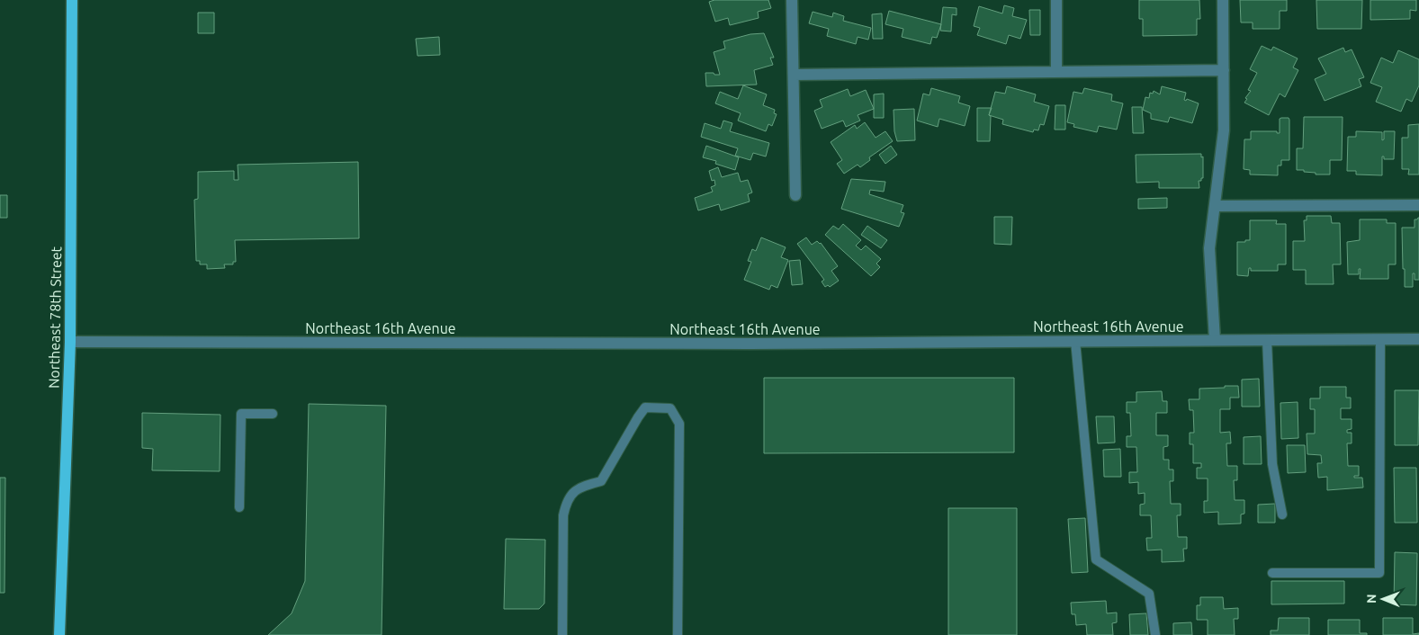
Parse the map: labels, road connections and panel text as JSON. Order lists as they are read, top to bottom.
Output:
{
  "streets": {
    "main road": ["Northeast 78th Street"],
    "street": ["Northeast 16th Avenue"]
  },
  "crossings": [
    ["Northeast 78th Street", "Northeast 16th Avenue"]
  ],
  "north": "left"
}
